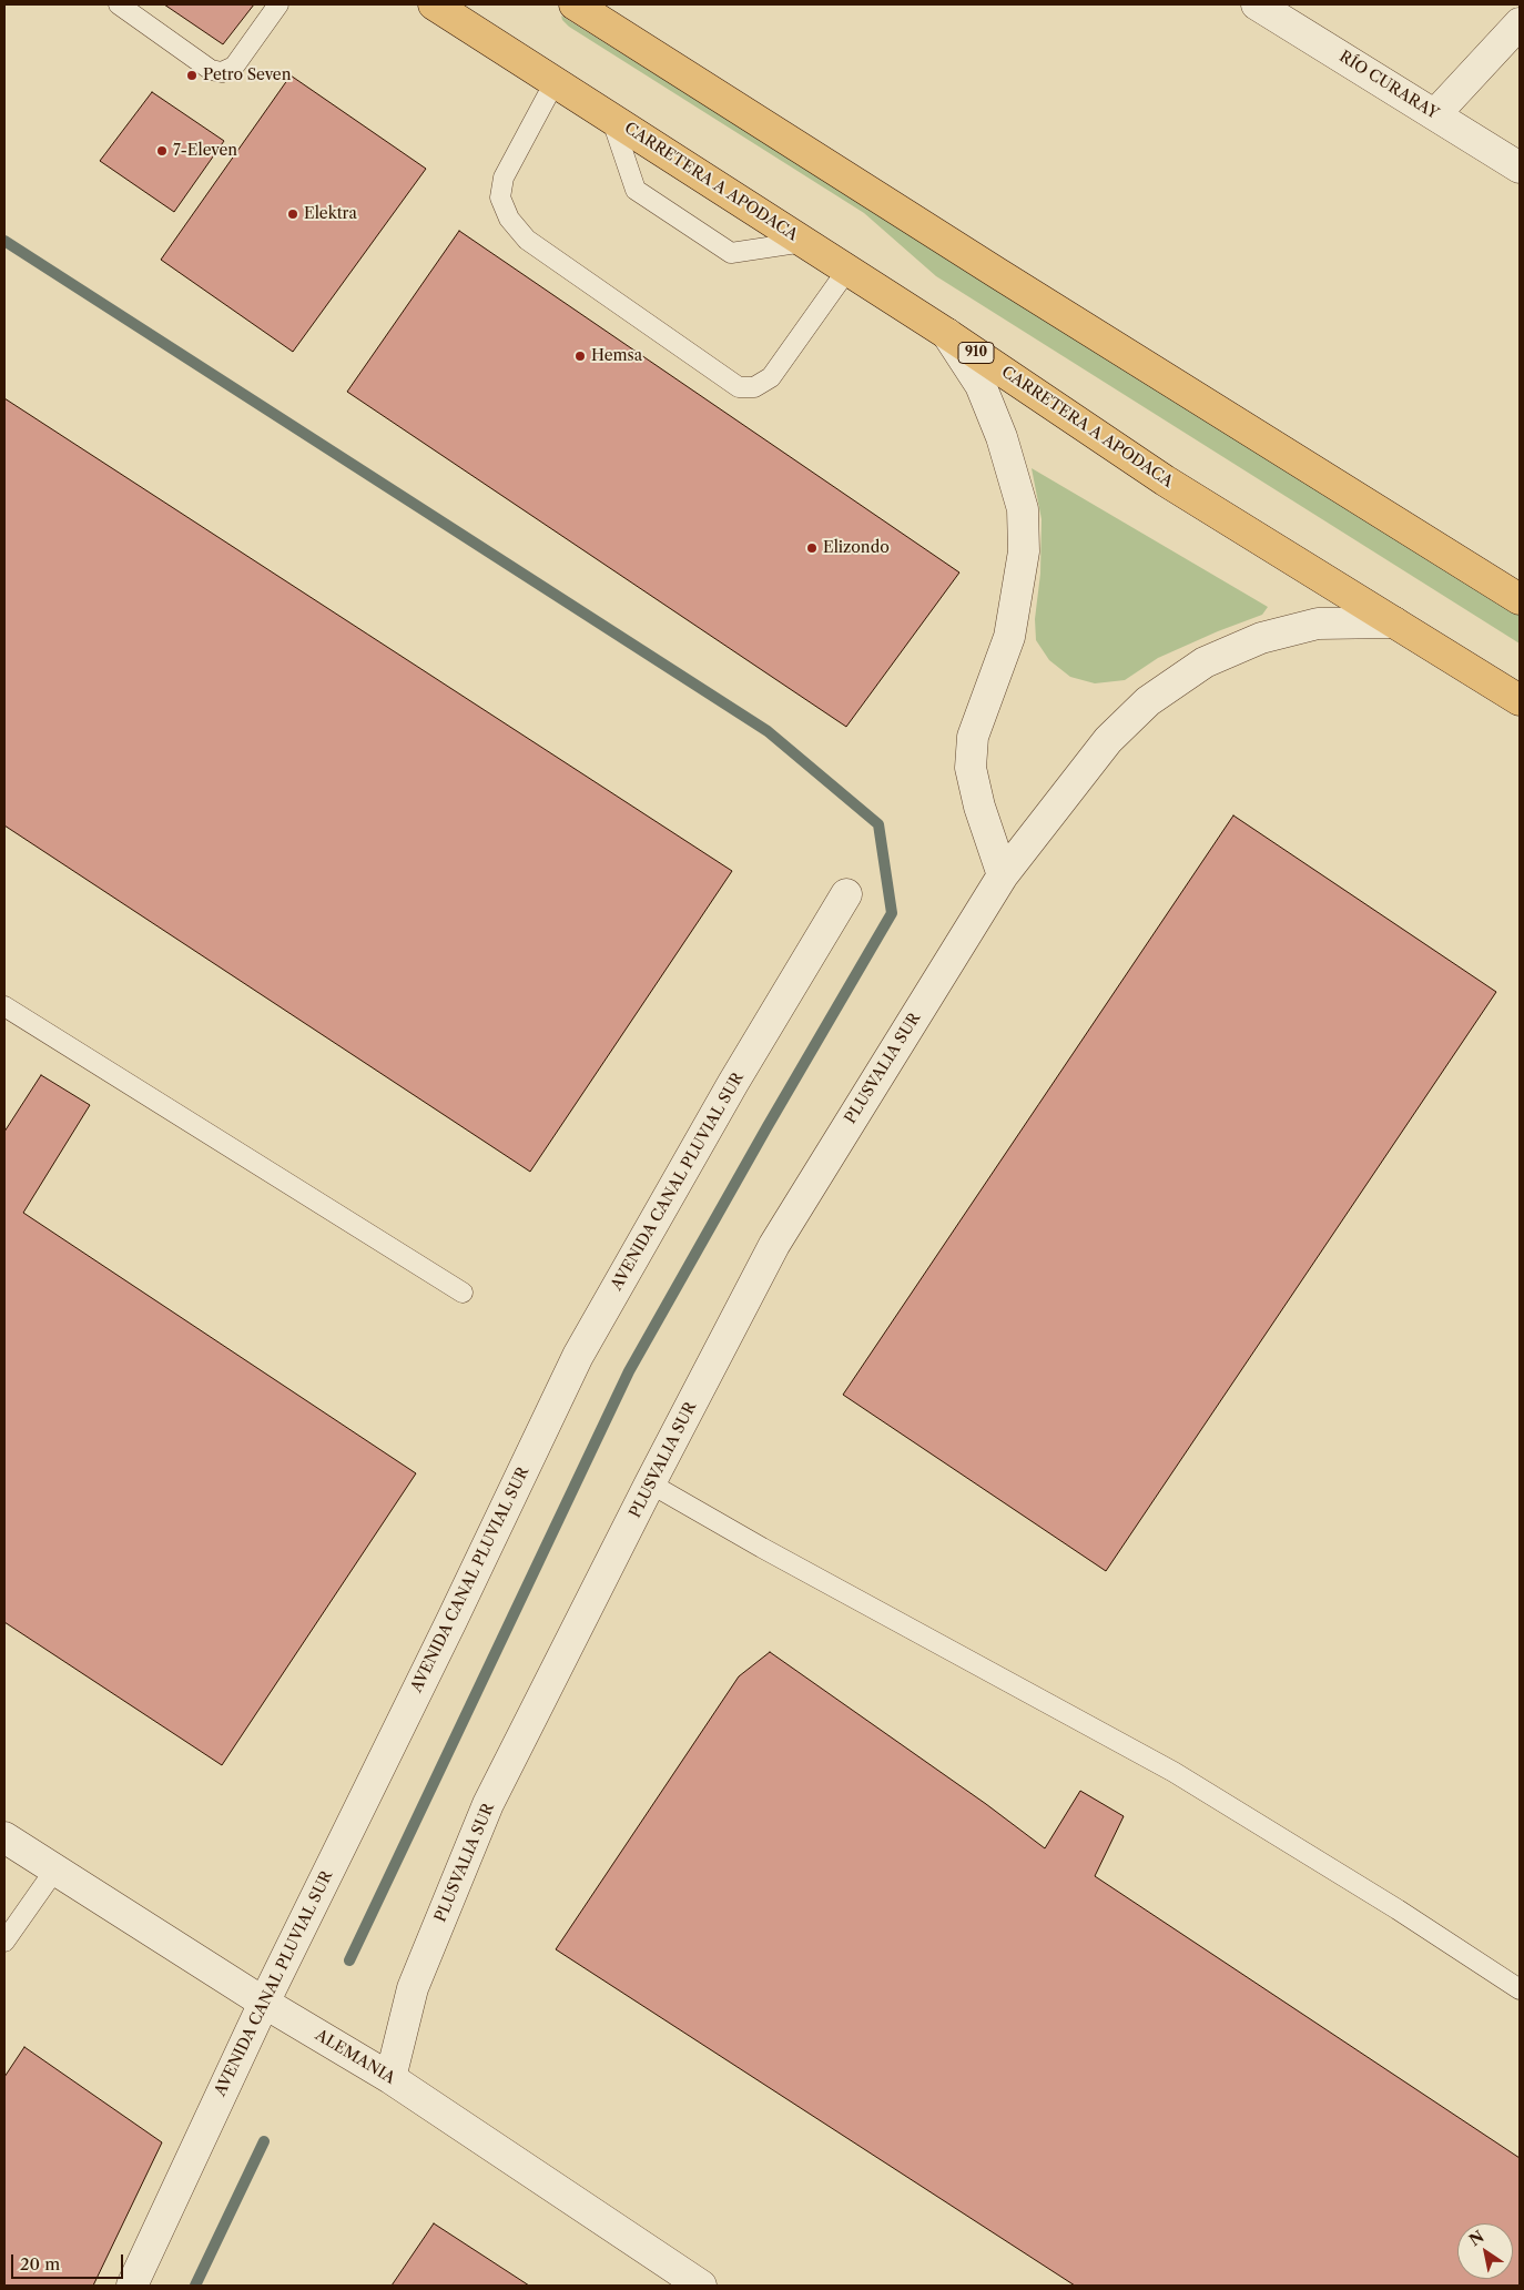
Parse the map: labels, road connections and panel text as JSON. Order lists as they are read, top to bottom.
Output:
{
  "streets": {
    "main road": ["CARRETERA A APODACA", "910"],
    "street": [
      "RÍO CURARAY",
      "PLUSVALIA SUR",
      "AVENIDA CANAL PLUVIAL SUR",
      "ALEMANIA"
    ]
  },
  "crossings": [
    ["CARRETERA A APODACA", "PLUSVALIA SUR"],
    ["PLUSVALIA SUR", "ALEMANIA"],
    ["AVENIDA CANAL PLUVIAL SUR", "ALEMANIA"]
  ],
  "places": [
    "Petro Seven",
    "7-Eleven",
    "Elektra",
    "Hemsa",
    "Elizondo"
  ],
  "scale_bar": "20 m",
  "north": "top left"
}
